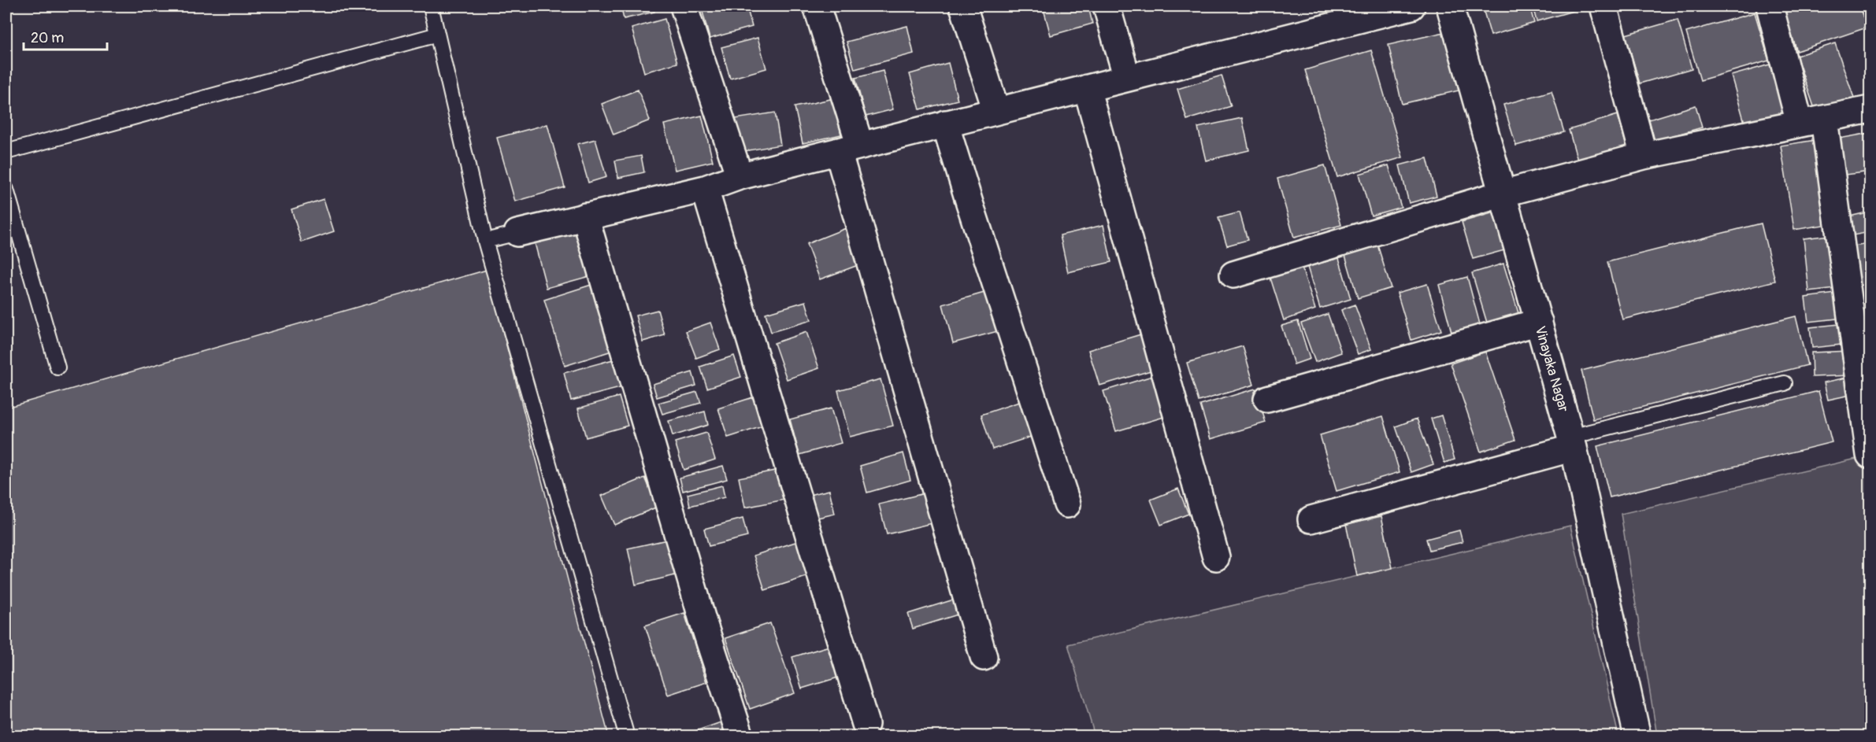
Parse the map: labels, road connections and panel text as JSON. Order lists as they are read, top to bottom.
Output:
{
  "streets": {
    "street": ["Vinayaka Nagar"]
  },
  "scale_bar": "20 m"
}
